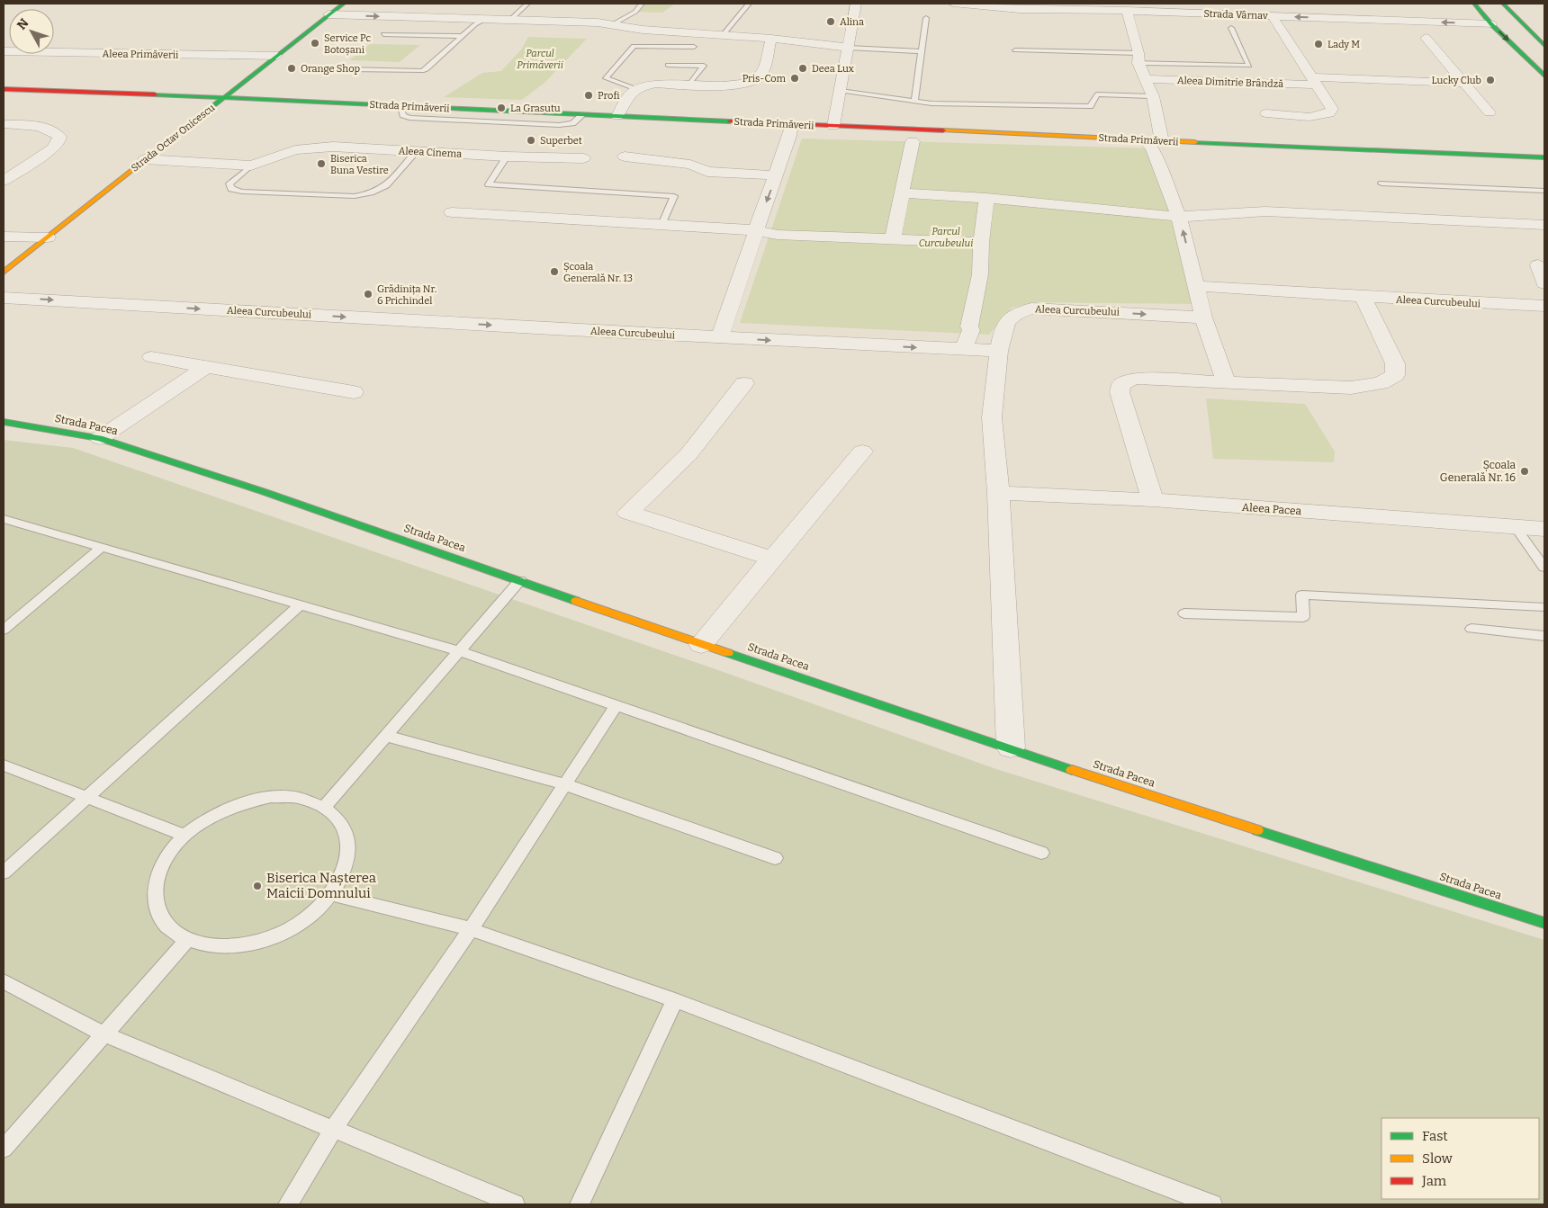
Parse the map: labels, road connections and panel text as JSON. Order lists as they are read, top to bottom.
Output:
{
  "streets": {
    "main road": ["Strada Primăverii", "Strada Octav Onicescu", "Strada Pacea"],
    "street": [
      "Strada Vârnav",
      "Aleea Primăverii",
      "Aleea Dimitrie Brândză",
      "Aleea Cinema",
      "Aleea Curcubeului",
      "Aleea Pacea"
    ]
  },
  "crossings": [
    ["Aleea Primăverii", "Strada Octav Onicescu"],
    ["Strada Primăverii", "Strada Octav Onicescu"],
    ["Strada Octav Onicescu", "Aleea Cinema"]
  ],
  "parks": ["Parcul Primăverii", "Parcul Curcubeului"],
  "places": [
    "Alina",
    "Service Pc Botoșani",
    "Lady M",
    "Orange Shop",
    "Deea Lux",
    "Pris-Com",
    "Lucky Club",
    "Profi",
    "La Grasutu",
    "Superbet",
    "Biserica Buna Vestire",
    "Școala Generală Nr. 13",
    "Grădinița Nr. 6 Prichindel",
    "Școala Generală Nr. 16",
    "Biserica Nașterea Maicii Domnului"
  ],
  "legend": ["Fast", "Slow", "Jam"],
  "north": "top left"
}
